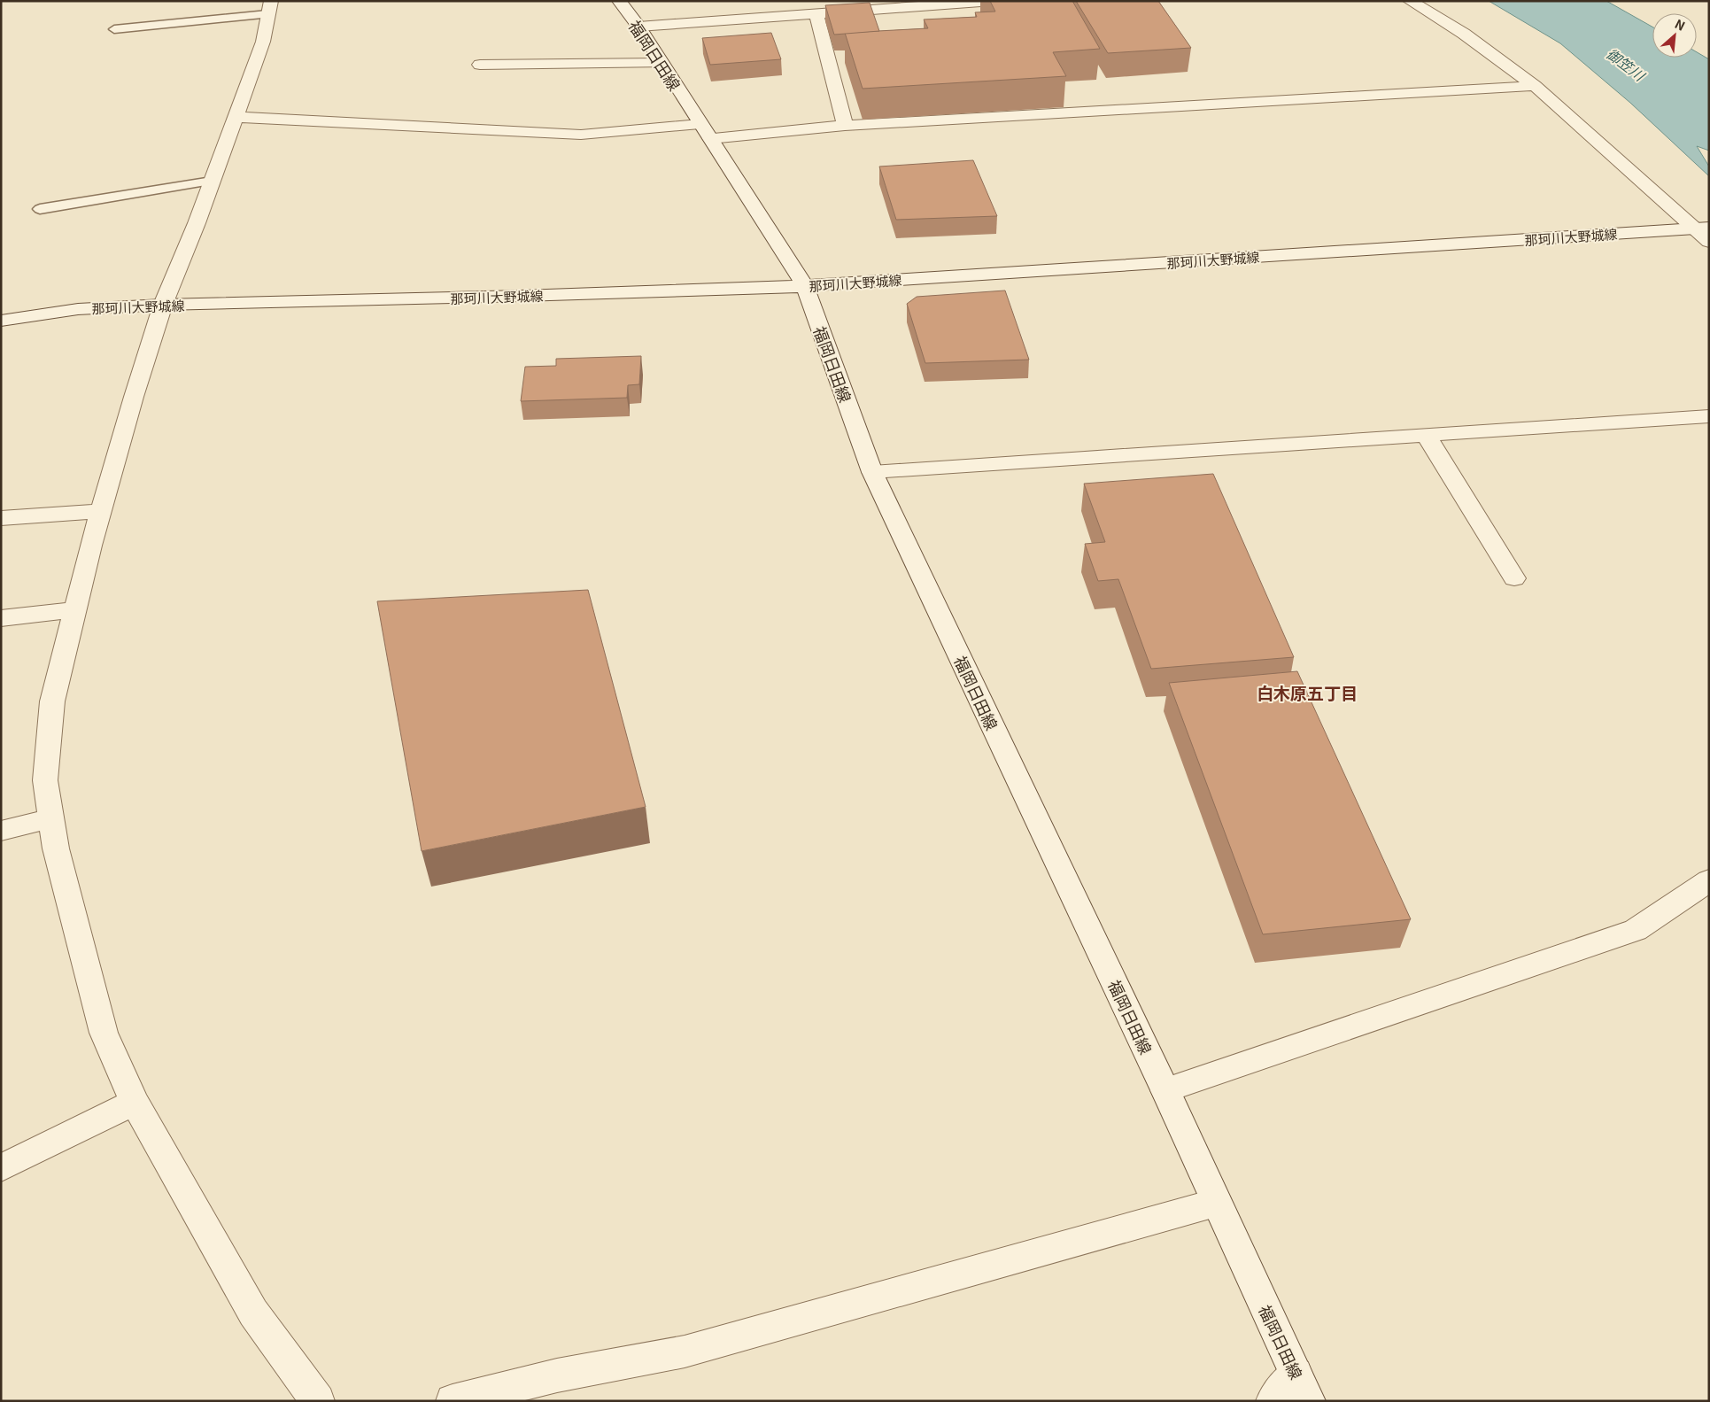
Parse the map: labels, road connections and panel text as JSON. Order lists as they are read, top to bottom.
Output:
{
  "streets": {
    "street": ["福岡日田線", "那珂川大野城線"]
  },
  "crossings": [
    ["福岡日田線", "那珂川大野城線"]
  ],
  "districts": ["白木原五丁目"],
  "water": ["御笠川"],
  "north": "top right"
}
